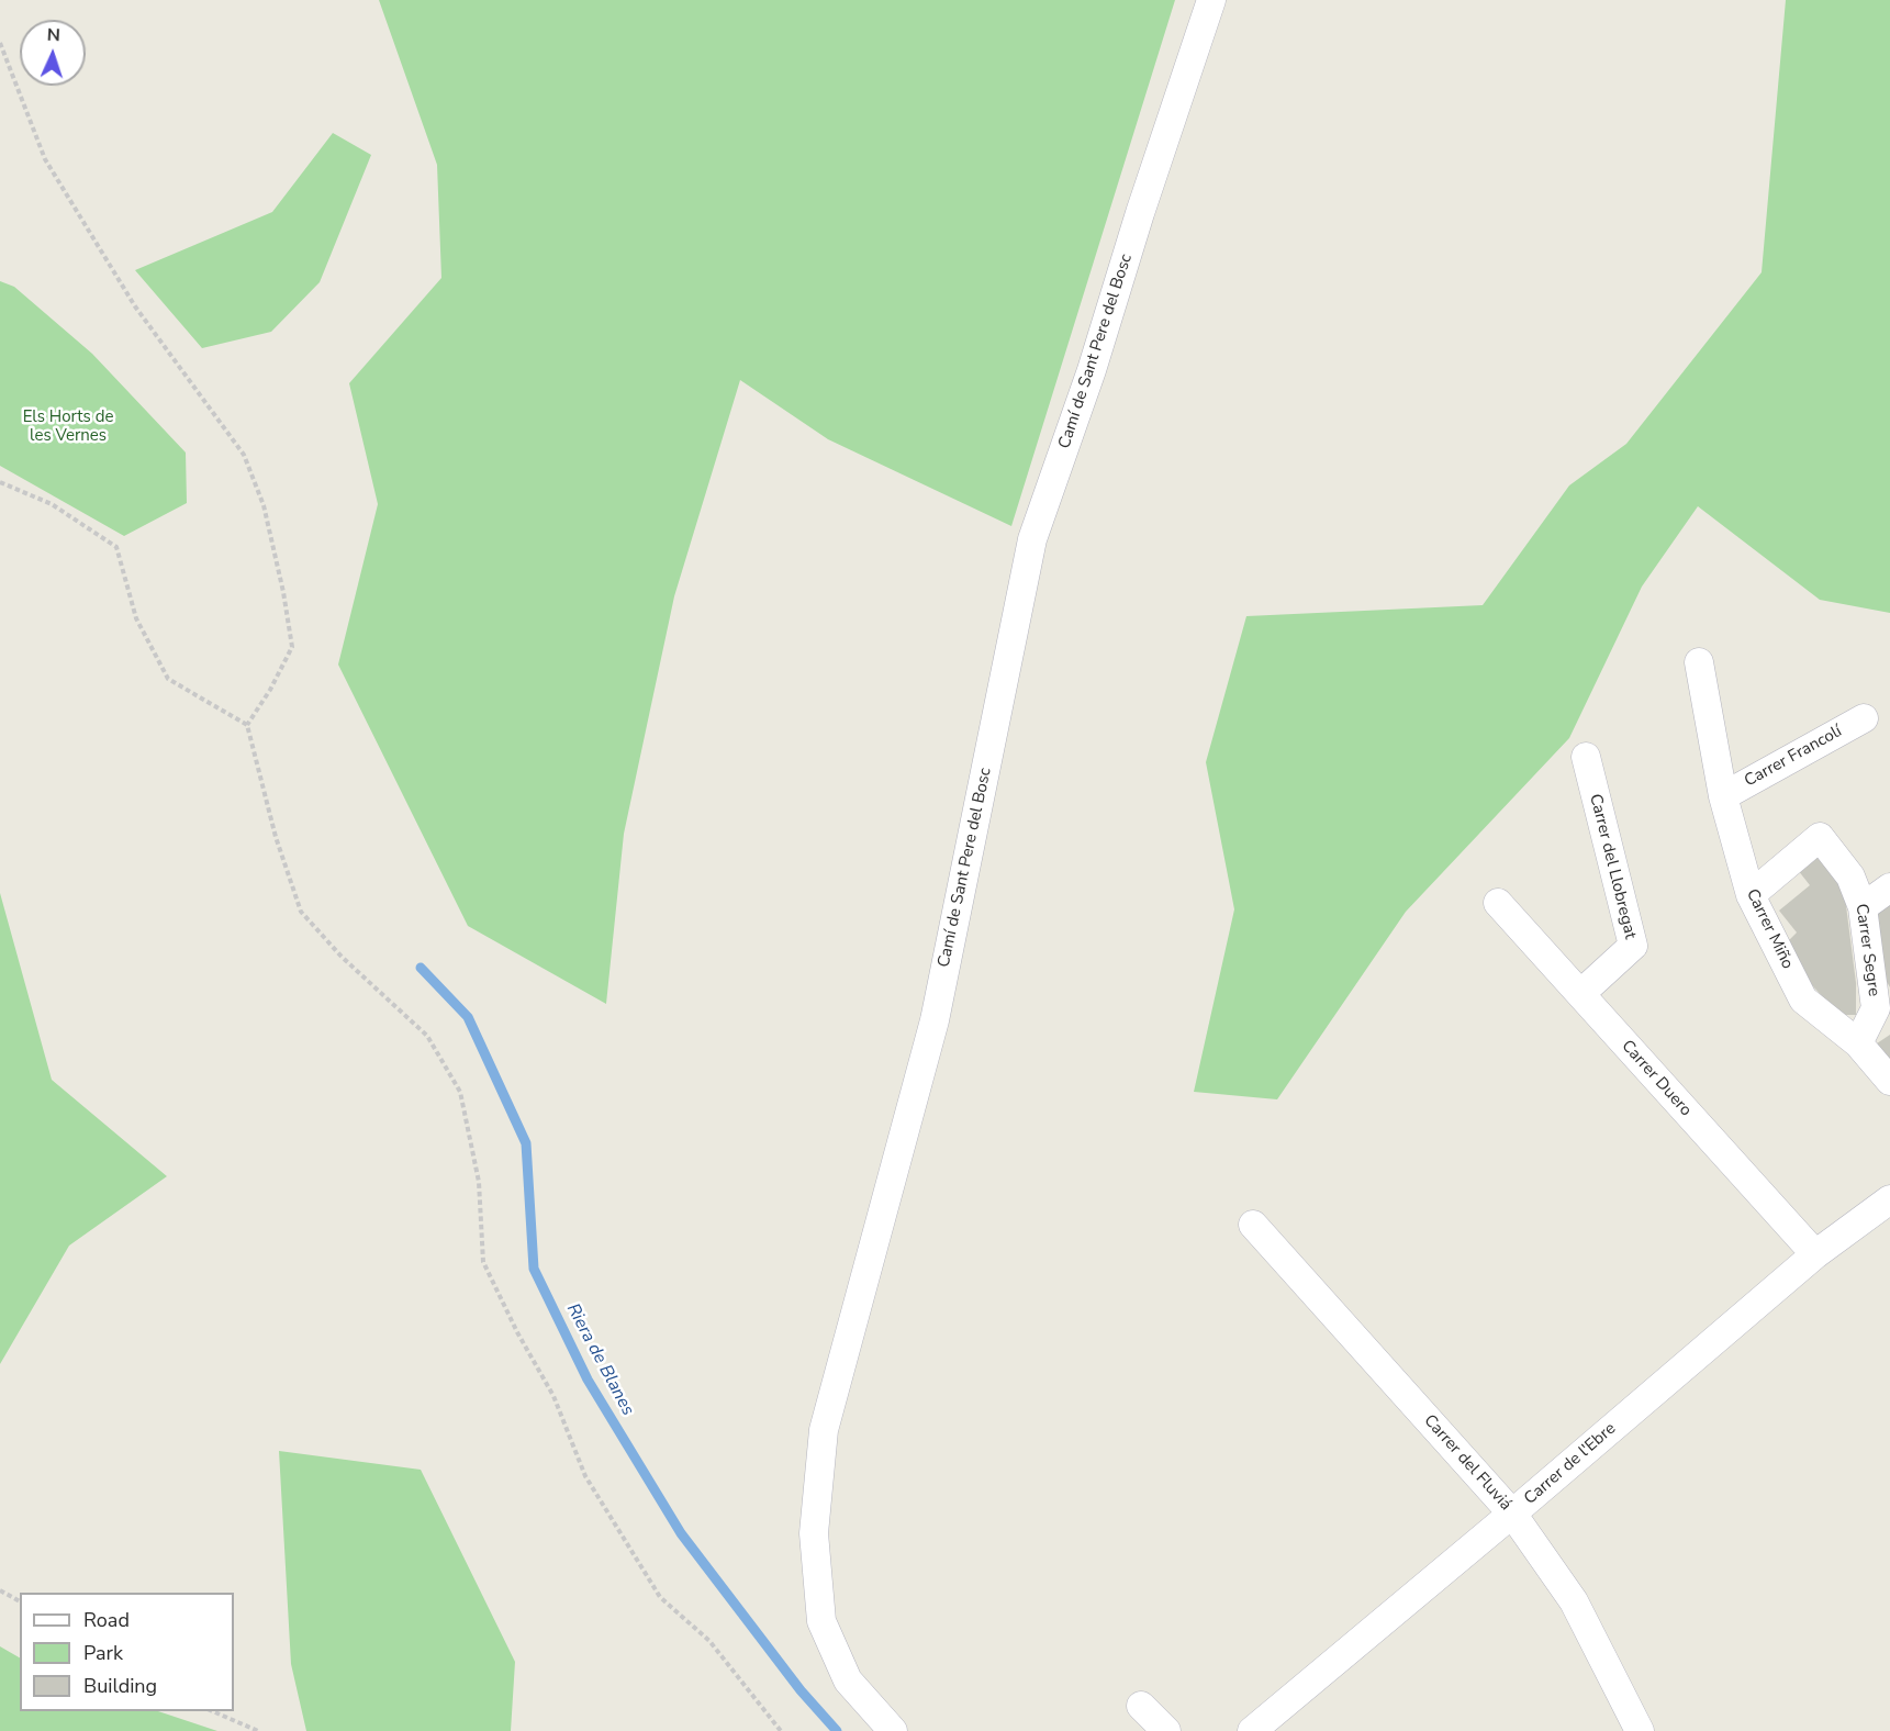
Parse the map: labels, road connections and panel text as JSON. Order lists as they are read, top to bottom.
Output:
{
  "streets": {
    "street": [
      "Camí de Sant Pere del Bosc",
      "Carrer Francolí",
      "Carrer del Llobregat",
      "Carrer Miño",
      "Carrer Segre",
      "Carrer Duero",
      "Carrer del Fluviá",
      "Carrer de l'Ebre"
    ]
  },
  "crossings": [
    ["Carrer Francolí", "Carrer Miño"],
    ["Carrer del Llobregat", "Carrer Duero"],
    ["Carrer Miño", "Carrer Segre"],
    ["Carrer Duero", "Carrer de l'Ebre"],
    ["Carrer del Fluviá", "Carrer de l'Ebre"]
  ],
  "water": ["Riera de Blanes"],
  "parks": ["Els Horts de les Vernes"],
  "legend": ["Road", "Park", "Building"],
  "north": "top"
}
